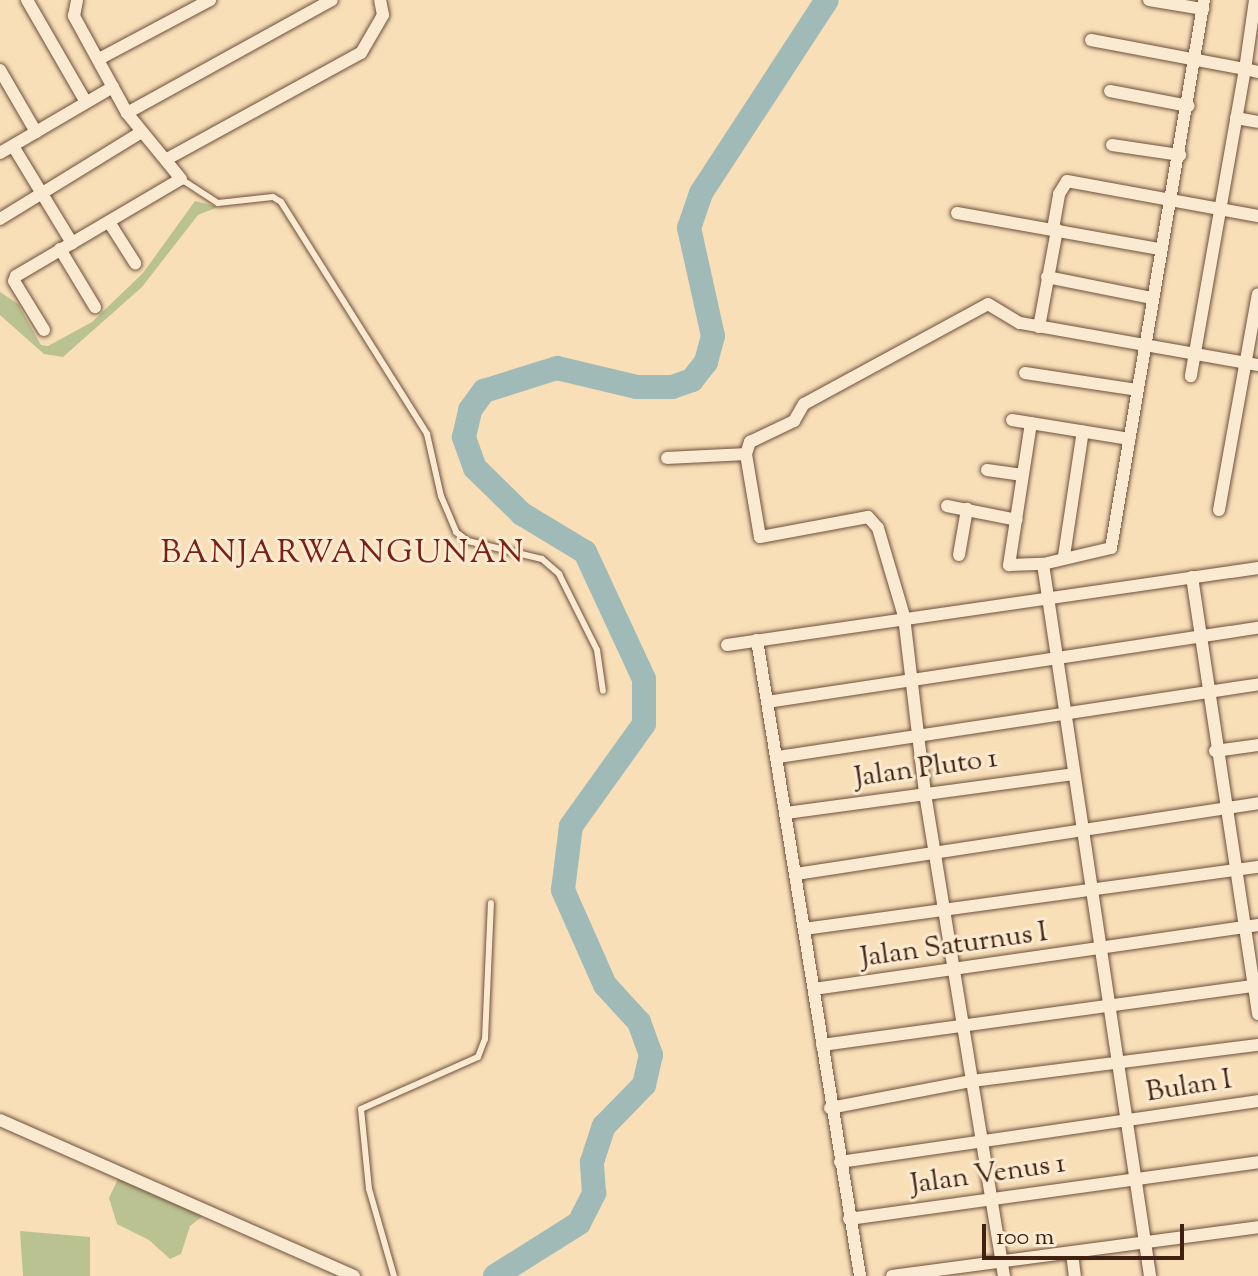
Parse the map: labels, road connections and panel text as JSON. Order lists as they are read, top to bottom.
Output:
{
  "streets": {
    "street": [
      "Jalan Pluto 1",
      "Jalan Saturnus I",
      "Bulan I",
      "Jalan Venus 1"
    ]
  },
  "districts": ["BANJARWANGUNAN"],
  "scale_bar": "100 m"
}
